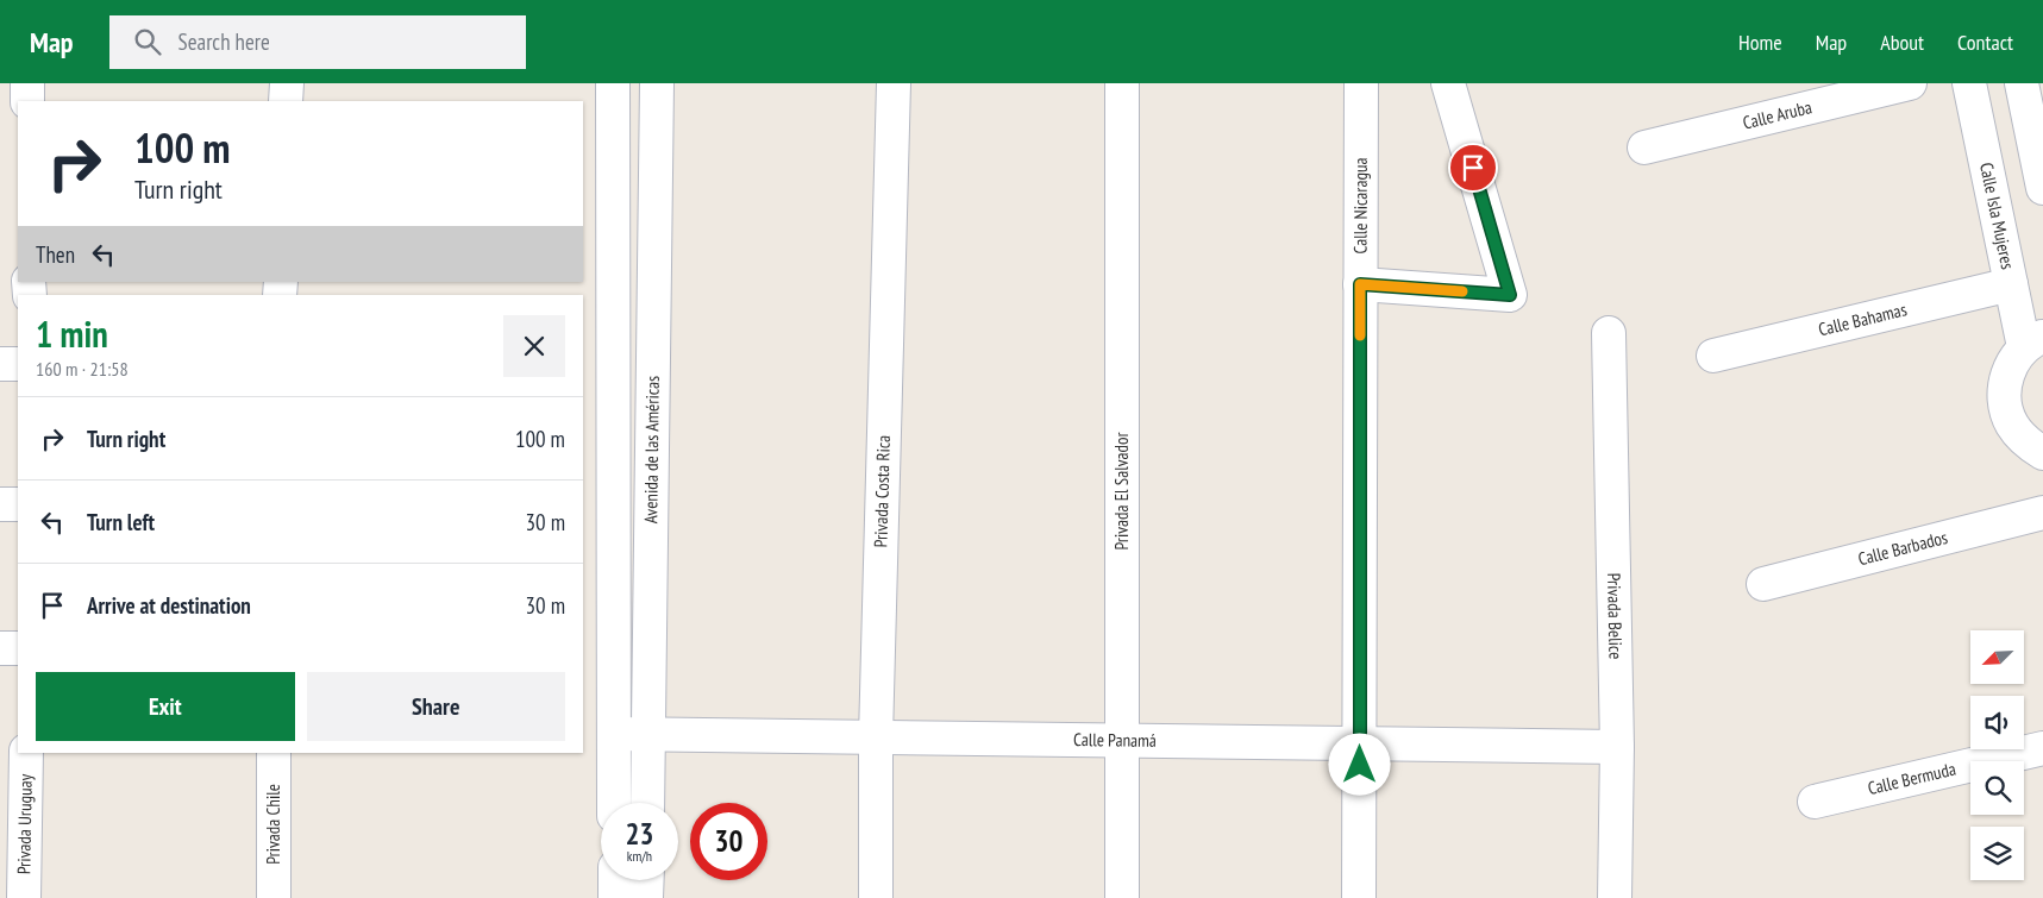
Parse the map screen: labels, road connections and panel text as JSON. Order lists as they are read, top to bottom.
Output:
{
  "streets": {
    "street": [
      "Calle Aruba",
      "Calle Nicaragua",
      "Calle Isla Mujeres",
      "Calle Bahamas",
      "Avenida de las Américas",
      "Privada Costa Rica",
      "Privada El Salvador",
      "Calle Barbados",
      "Privada Belice",
      "Calle Panamá",
      "Calle Bermuda",
      "Privada Uruguay",
      "Privada Chile"
    ]
  },
  "crossings": [
    ["Calle Nicaragua", "Calle Panamá"],
    ["Calle Isla Mujeres", "Calle Bahamas"],
    ["Avenida de las Américas", "Calle Panamá"],
    ["Privada Costa Rica", "Calle Panamá"],
    ["Privada El Salvador", "Calle Panamá"],
    ["Privada Belice", "Calle Panamá"]
  ],
  "north": "bottom left",
  "page": {
    "header": "Map",
    "search": "Search here",
    "nav": [
      "Home",
      "Map",
      "About",
      "Contact"
    ],
    "turn": ["100 m", "Turn right"],
    "then": "Then",
    "heading": ["1 min", "160 m · 21:58"],
    "list": [
      {
        "name": "Turn right",
        "value": "100 m"
      },
      {
        "name": "Turn left",
        "value": "30 m"
      },
      {
        "name": "Arrive at destination",
        "value": "30 m"
      }
    ],
    "buttons": ["Exit", "Share"],
    "speed": "23 km/h",
    "limit": "30"
  }
}
